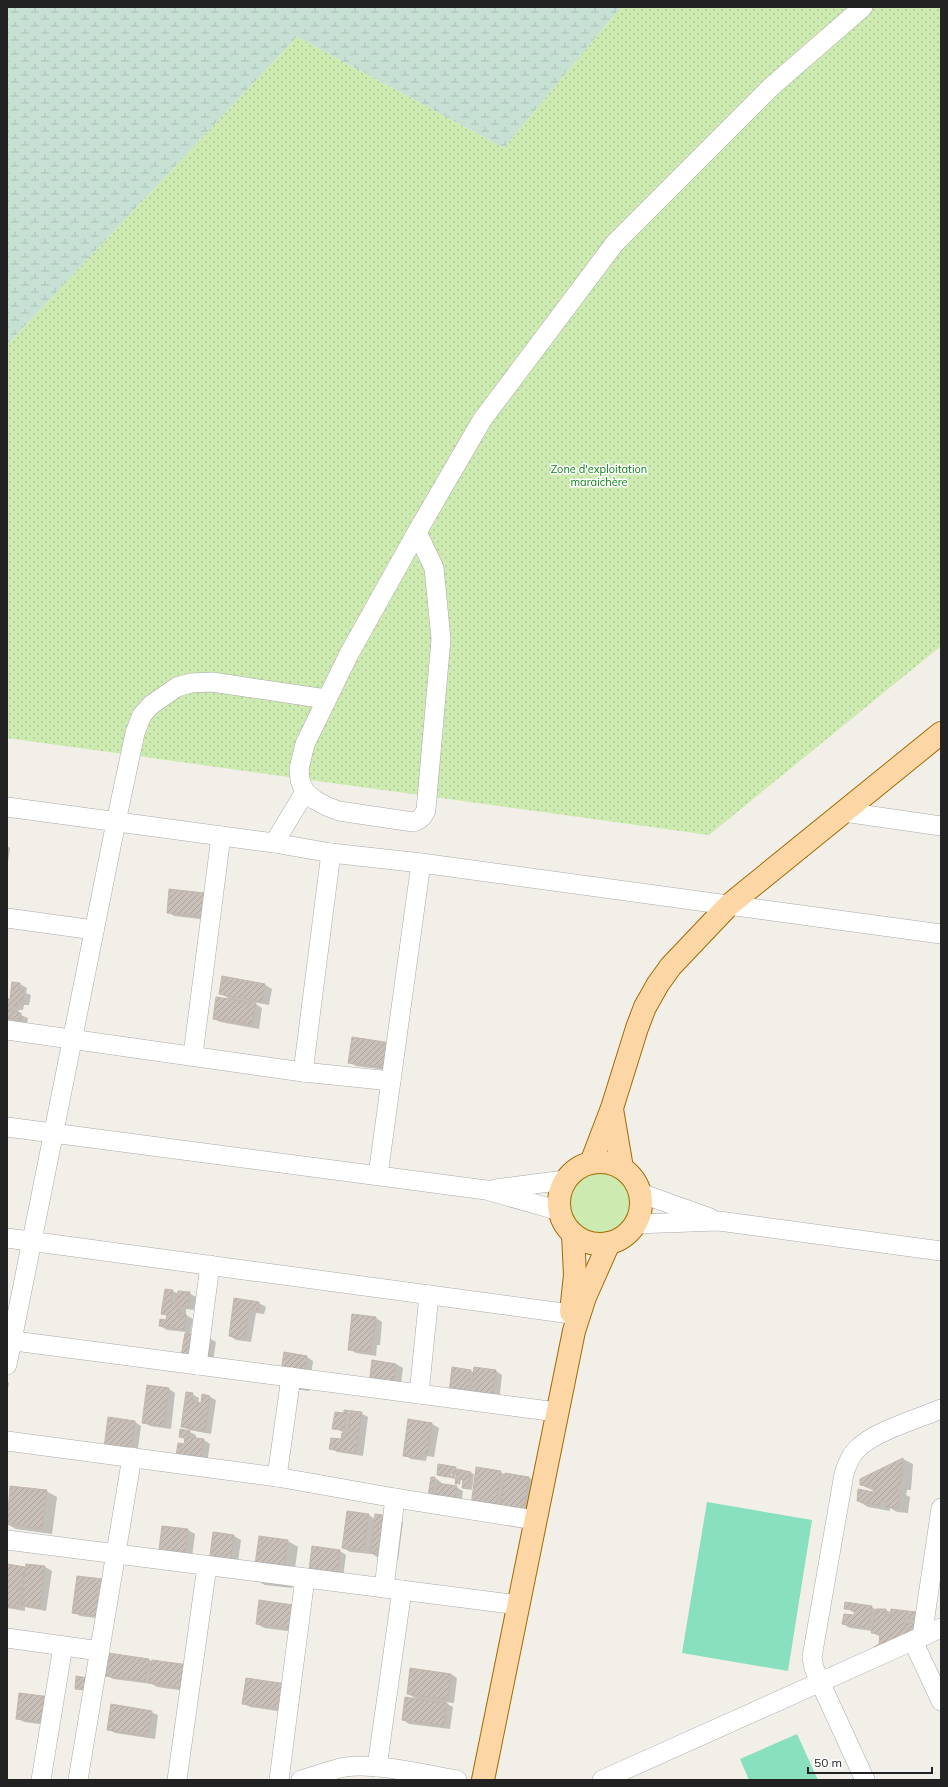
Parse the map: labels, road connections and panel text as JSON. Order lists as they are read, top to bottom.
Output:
{
  "parks": ["Zone d'exploitation maraichère"],
  "scale_bar": "50 m"
}
